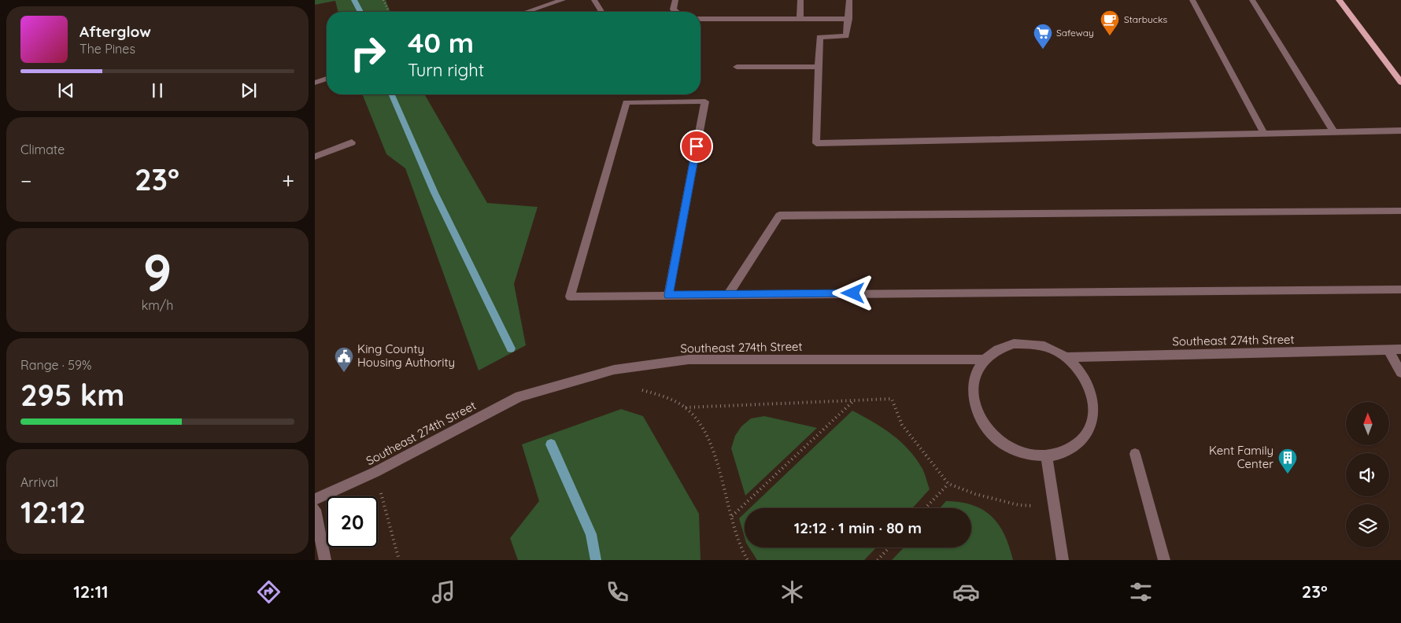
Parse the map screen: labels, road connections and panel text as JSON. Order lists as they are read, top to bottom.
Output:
{
  "streets": {
    "street": ["Southeast 274th Street"]
  },
  "places": {
    "cafe": ["Starbucks"],
    "supermarket": ["Safeway"],
    "public building": ["King County Housing Authority"],
    "building": ["Kent Family Center"]
  },
  "north": "top",
  "page": {
    "turn": ["40 m", "Turn right"],
    "song": ["Afterglow", "The Pines"],
    "tile": [
      "Climate",
      ["9", "km/h"],
      ["Range · 59%", "295 km"],
      ["Arrival", "12:12"]
    ],
    "heat": ["−", "23°", "+"],
    "limit": "20",
    "trip": "12:12 · 1 min · 80 m",
    "tabs": ["12:11", "23°"]
  }
}
